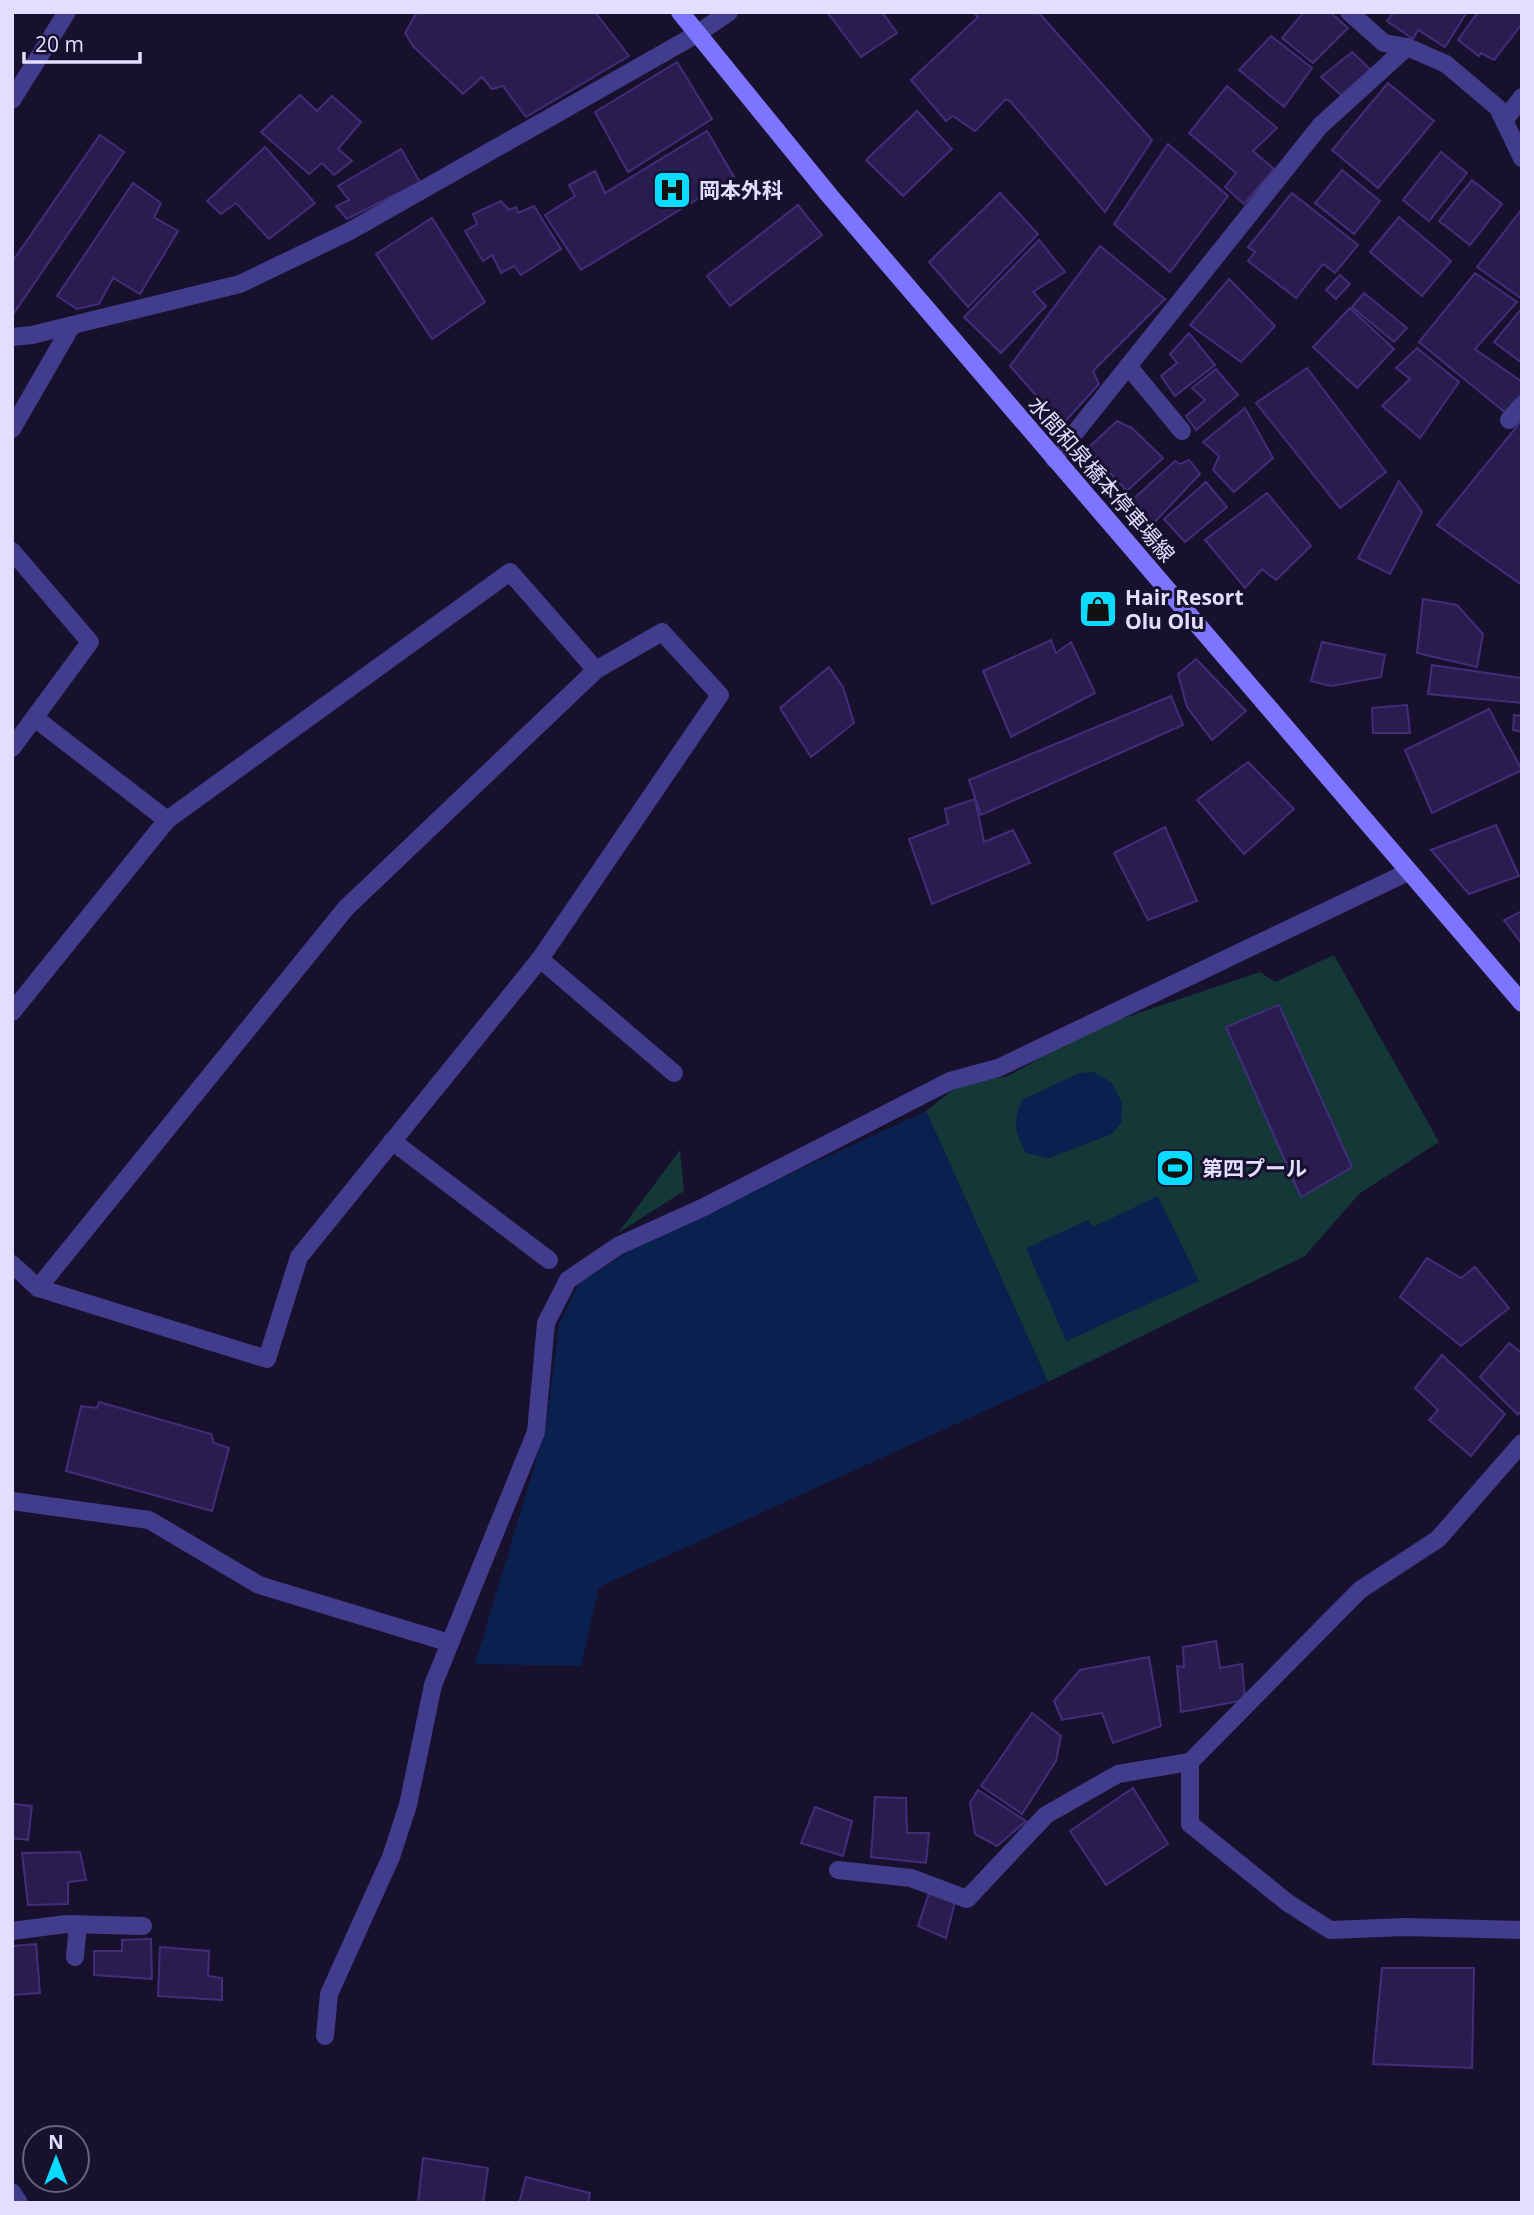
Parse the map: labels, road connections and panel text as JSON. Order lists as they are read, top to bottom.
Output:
{
  "streets": {
    "main road": ["水間和泉橋本停車場線"]
  },
  "places": {
    "hospital": ["岡本外科"],
    "shop": ["Hair Resort Olu Olu"],
    "sports": ["第四プール"]
  },
  "scale_bar": "20 m",
  "north": "top"
}
